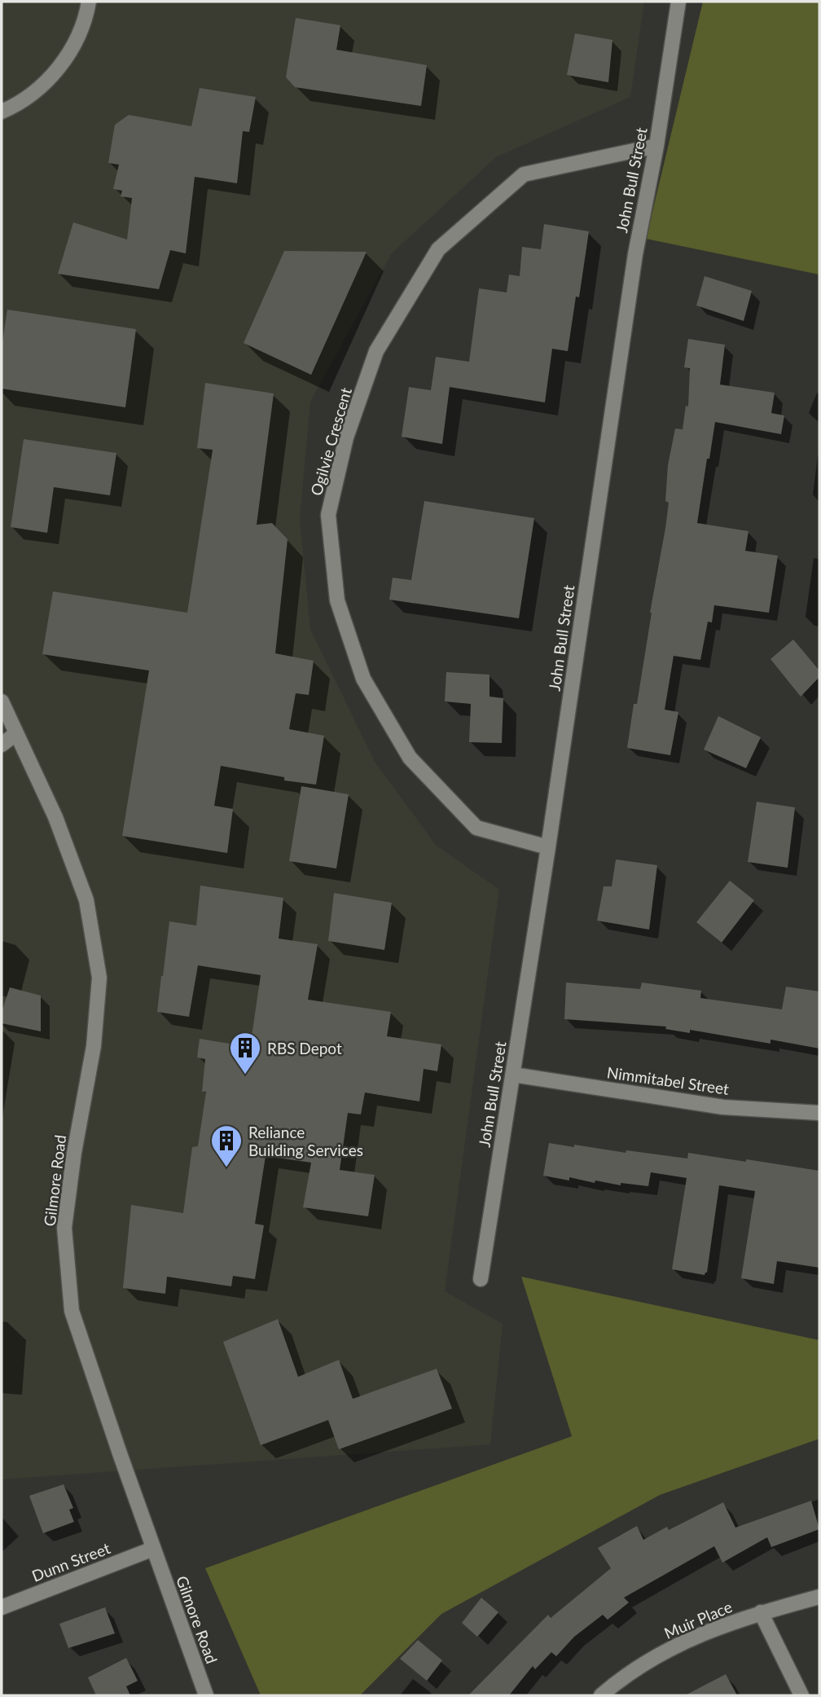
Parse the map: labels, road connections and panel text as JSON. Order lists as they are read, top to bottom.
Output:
{
  "streets": {
    "street": [
      "John Bull Street",
      "Ogilvie Crescent",
      "Nimmitabel Street",
      "Gilmore Road",
      "Dunn Street",
      "Muir Place"
    ]
  },
  "crossings": [
    ["John Bull Street", "Ogilvie Crescent"],
    ["John Bull Street", "Nimmitabel Street"],
    ["Gilmore Road", "Dunn Street"]
  ],
  "places": {
    "building": ["RBS Depot", "Reliance Building Services"]
  }
}
